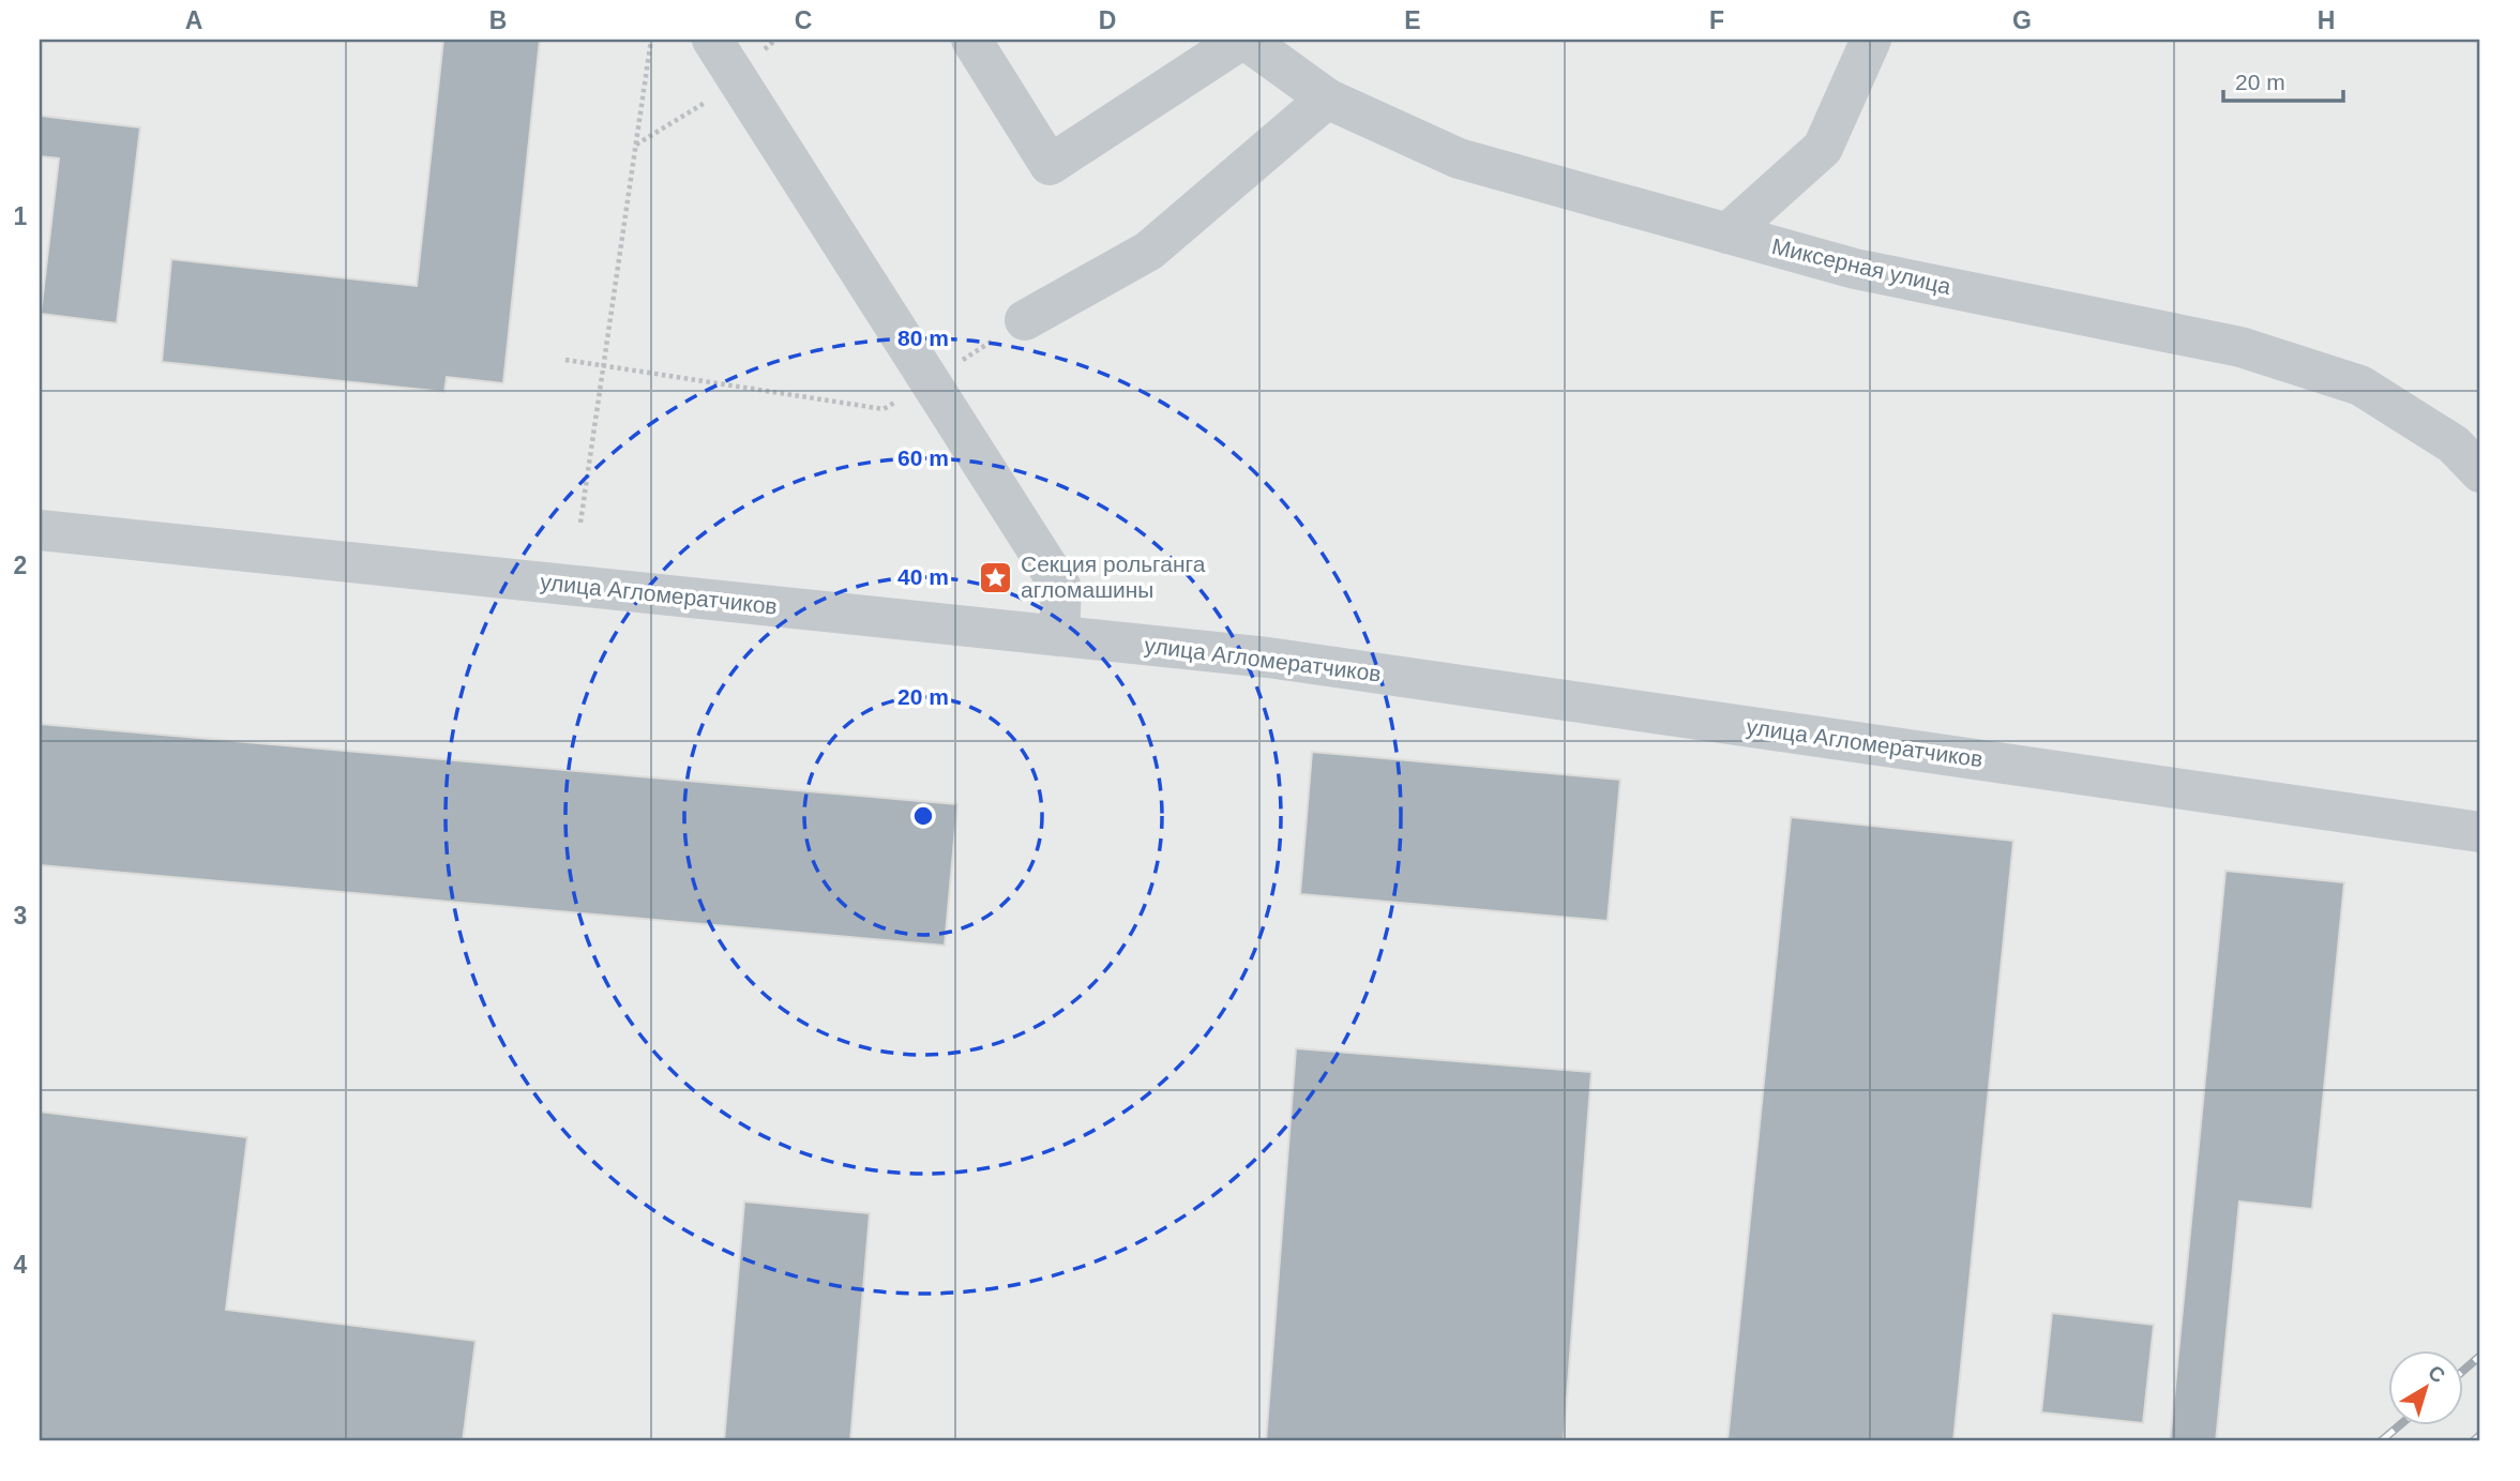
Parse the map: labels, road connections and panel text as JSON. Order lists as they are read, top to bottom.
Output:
{
  "streets": {
    "street": ["Миксерная улица", "улица Агломератчиков"]
  },
  "places": {
    "place": ["Секция рольганга агломашины"]
  },
  "scale_bar": "20 m",
  "north": "top right",
  "grid": {
    "columns": [
      "A",
      "B",
      "C",
      "D",
      "E",
      "F",
      "G",
      "H"
    ],
    "rows": [
      "1",
      "2",
      "3",
      "4"
    ]
  },
  "rings": [
    "80 m",
    "60 m",
    "40 m",
    "20 m"
  ]
}
